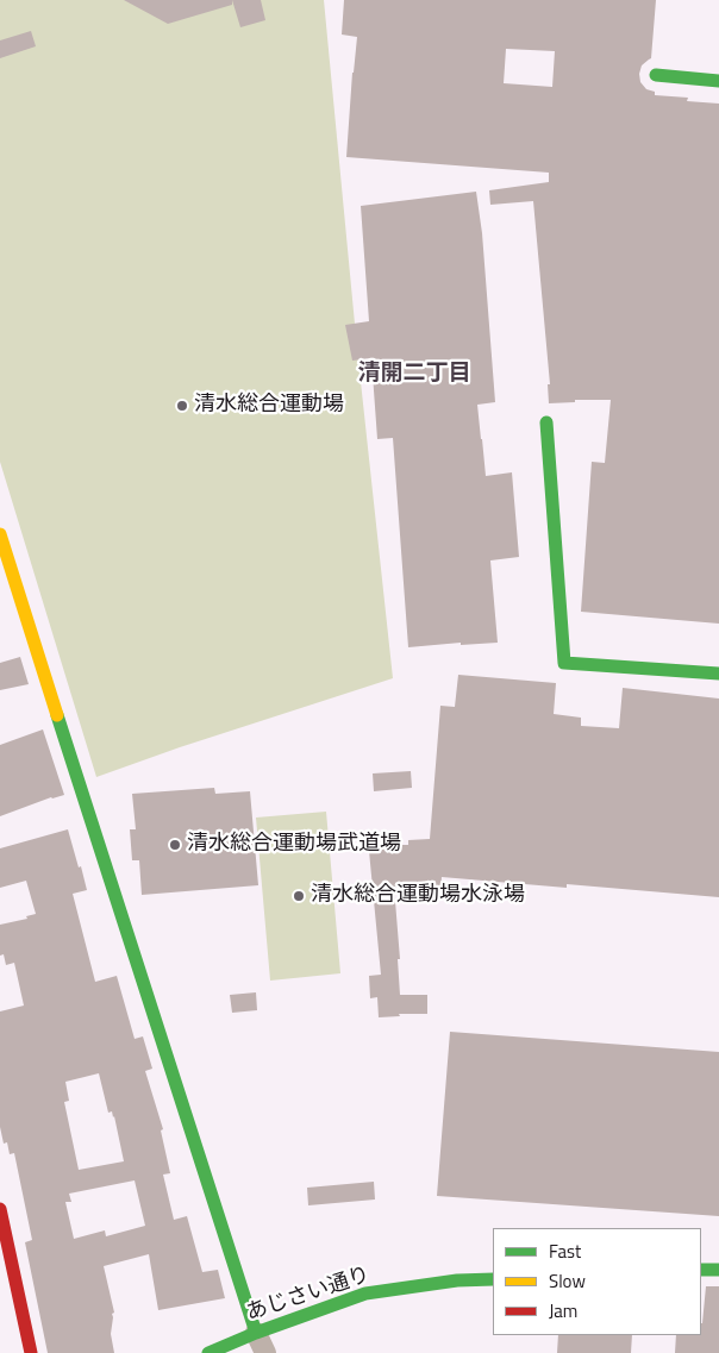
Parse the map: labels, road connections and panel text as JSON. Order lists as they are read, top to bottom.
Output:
{
  "streets": {
    "street": ["あじさい通り"]
  },
  "districts": ["清開二丁目"],
  "places": ["清水総合運動場", "清水総合運動場武道場", "清水総合運動場水泳場"],
  "legend": ["Fast", "Slow", "Jam"]
}
